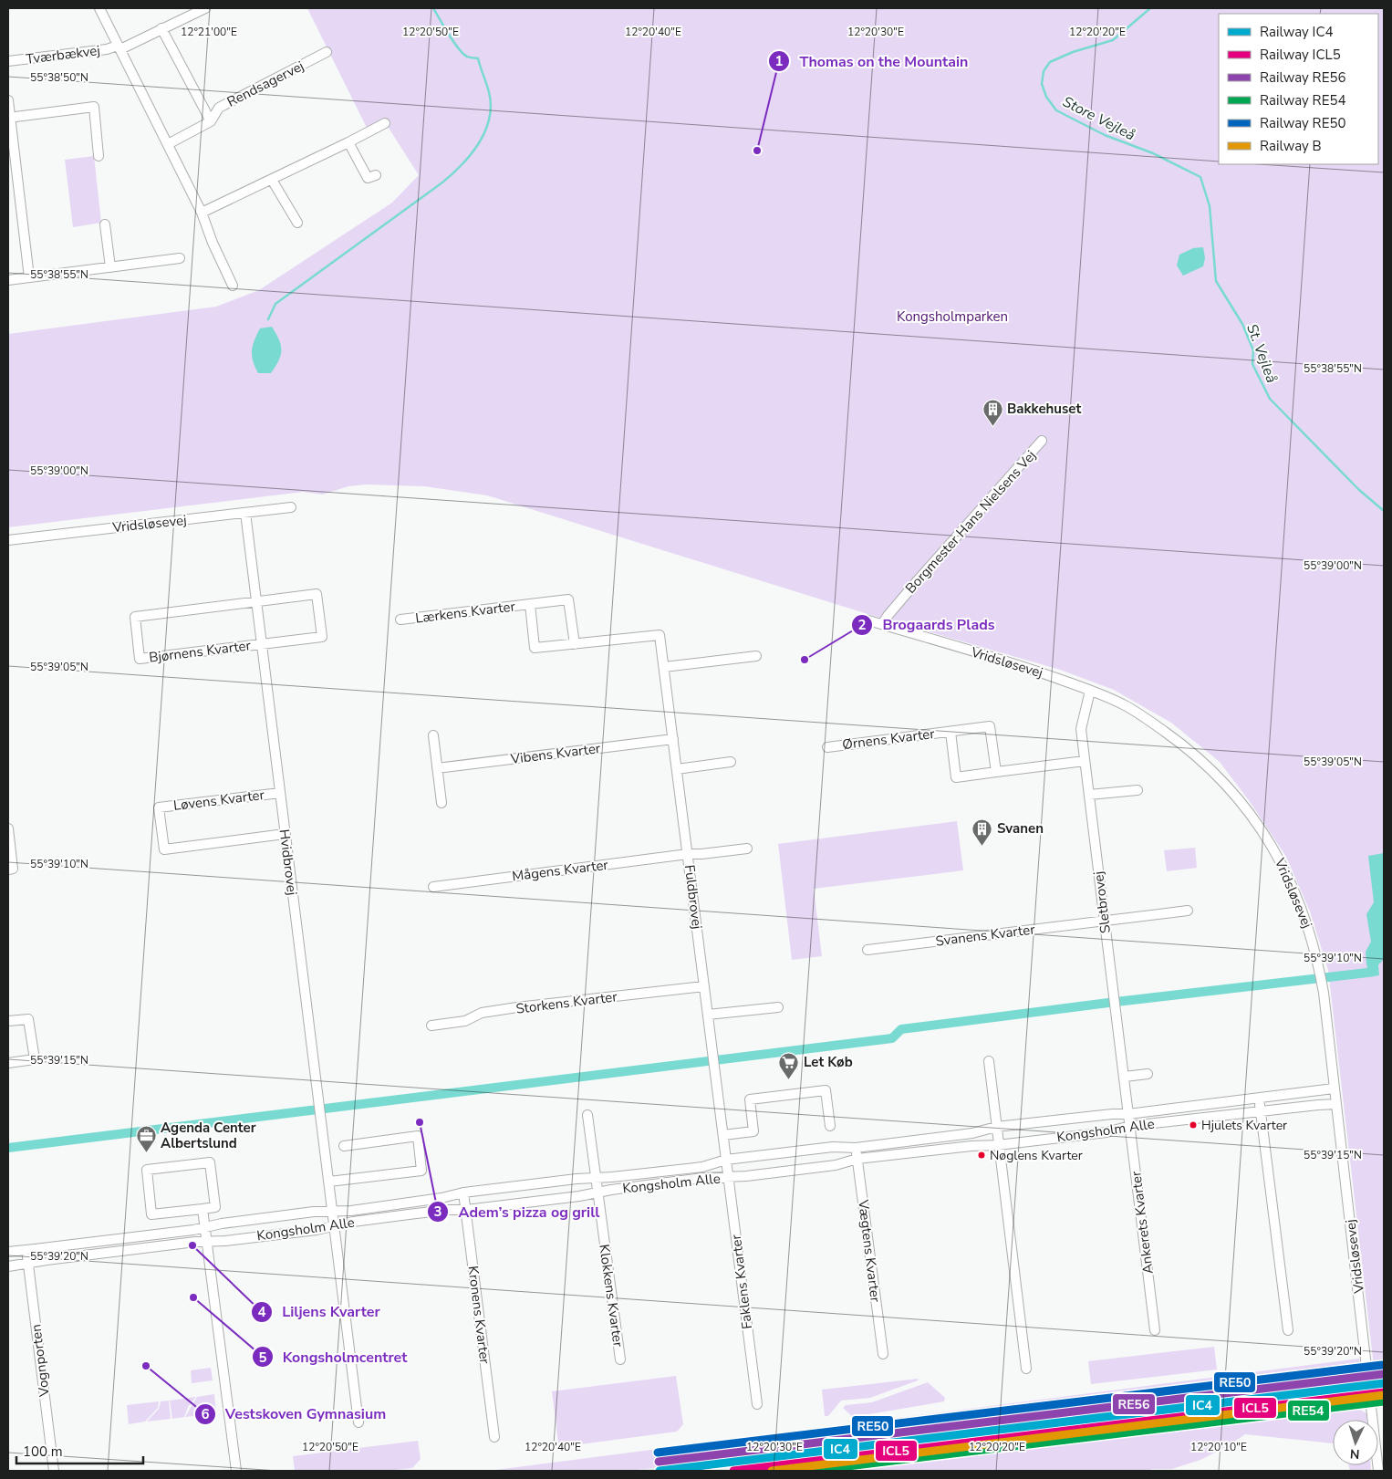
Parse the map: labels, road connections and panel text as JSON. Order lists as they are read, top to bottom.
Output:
{
  "streets": {
    "street": [
      "Tværbækvej",
      "Rendsagervej",
      "Borgmester Hans Nielsens Vej",
      "Vridsløsevej",
      "Lærkens Kvarter",
      "Bjørnens Kvarter",
      "Ørnens Kvarter",
      "Vibens Kvarter",
      "Løvens Kvarter",
      "Hvidbrovej",
      "Mågens Kvarter",
      "Fuldbrovej",
      "Sletbrovej",
      "Svanens Kvarter",
      "Storkens Kvarter",
      "Kongsholm Alle",
      "Ankerets Kvarter",
      "Vægtens Kvarter",
      "Faklens Kvarter",
      "Klokkens Kvarter",
      "Kronens Kvarter",
      "Vognporten"
    ]
  },
  "crossings": [
    ["Borgmester Hans Nielsens Vej", "Vridsløsevej"],
    ["Vridsløsevej", "Hvidbrovej"],
    ["Vridsløsevej", "Sletbrovej"],
    ["Vridsløsevej", "Kongsholm Alle"],
    ["Lærkens Kvarter", "Fuldbrovej"],
    ["Bjørnens Kvarter", "Hvidbrovej"],
    ["Ørnens Kvarter", "Sletbrovej"],
    ["Vibens Kvarter", "Fuldbrovej"],
    ["Løvens Kvarter", "Hvidbrovej"],
    ["Hvidbrovej", "Kongsholm Alle"],
    ["Mågens Kvarter", "Fuldbrovej"],
    ["Fuldbrovej", "Storkens Kvarter"],
    ["Fuldbrovej", "Kongsholm Alle"],
    ["Fuldbrovej", "Faklens Kvarter"],
    ["Sletbrovej", "Svanens Kvarter"],
    ["Sletbrovej", "Kongsholm Alle"],
    ["Sletbrovej", "Ankerets Kvarter"],
    ["Kongsholm Alle", "Ankerets Kvarter"],
    ["Kongsholm Alle", "Vægtens Kvarter"],
    ["Kongsholm Alle", "Faklens Kvarter"],
    ["Kongsholm Alle", "Klokkens Kvarter"],
    ["Kongsholm Alle", "Kronens Kvarter"],
    ["Kongsholm Alle", "Vognporten"]
  ],
  "water": ["Store Vejleå", "St. Vejleå"],
  "parks": ["Kongsholmparken"],
  "places": {
    "other": [
      "Thomas on the Mountain",
      "Brogaards Plads",
      "Adem’s pizza og grill",
      "Hjulets Kvarter",
      "Nøglens Kvarter",
      "Liljens Kvarter",
      "Kongsholmcentret",
      "Vestskoven Gymnasium"
    ],
    "building": ["Bakkehuset", "Svanen"],
    "supermarket": ["Let Køb"],
    "office": ["Agenda Center Albertslund"]
  },
  "lines": [
    "rail line RE50",
    "rail line RE56",
    "rail line IC4",
    "rail line ICL5",
    "rail line B",
    "rail line RE54"
  ],
  "legend": [
    "Railway IC4",
    "Railway ICL5",
    "Railway RE56",
    "Railway RE54",
    "Railway RE50",
    "Railway B"
  ],
  "scale_bar": "100 m",
  "north": "bottom",
  "coordinates": [
    "12°21'00\"E",
    "12°20'50\"E",
    "12°20'40\"E",
    "12°20'30\"E",
    "12°20'20\"E",
    "55°38'50\"N",
    "55°38'55\"N",
    "55°39'00\"N",
    "55°39'05\"N",
    "55°39'10\"N",
    "55°39'15\"N",
    "55°39'20\"N",
    "12°20'10\"E"
  ]
}
